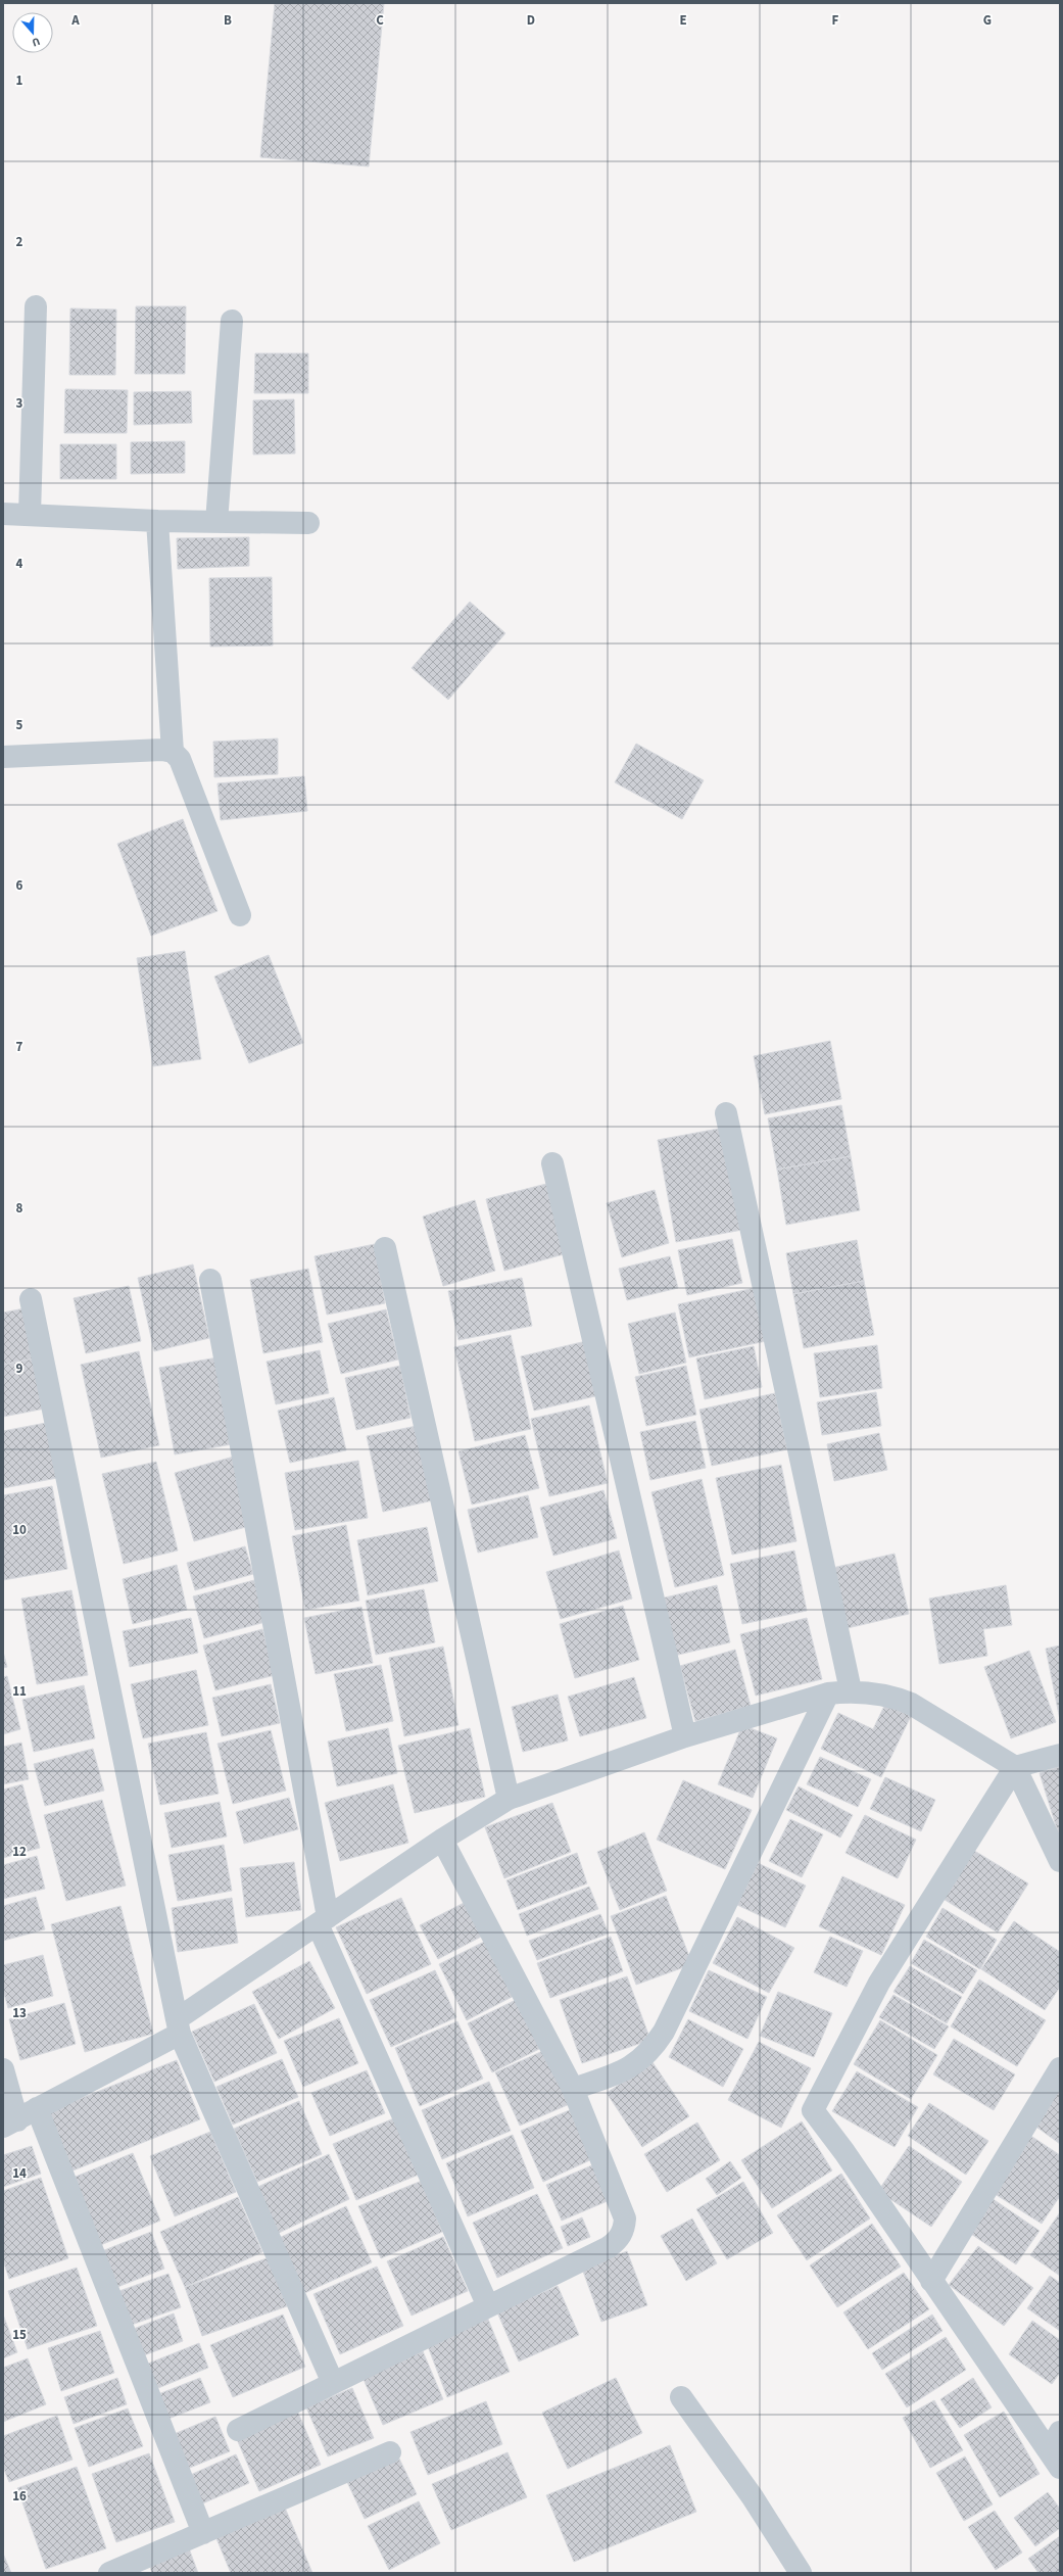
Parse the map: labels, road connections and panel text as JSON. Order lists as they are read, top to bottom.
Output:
{
  "north": "bottom",
  "grid": {
    "columns": [
      "A",
      "B",
      "C",
      "D",
      "E",
      "F",
      "G"
    ],
    "rows": [
      "1",
      "2",
      "3",
      "4",
      "5",
      "6",
      "7",
      "8",
      "9",
      "10",
      "11",
      "12",
      "13",
      "14",
      "15",
      "16"
    ]
  }
}
